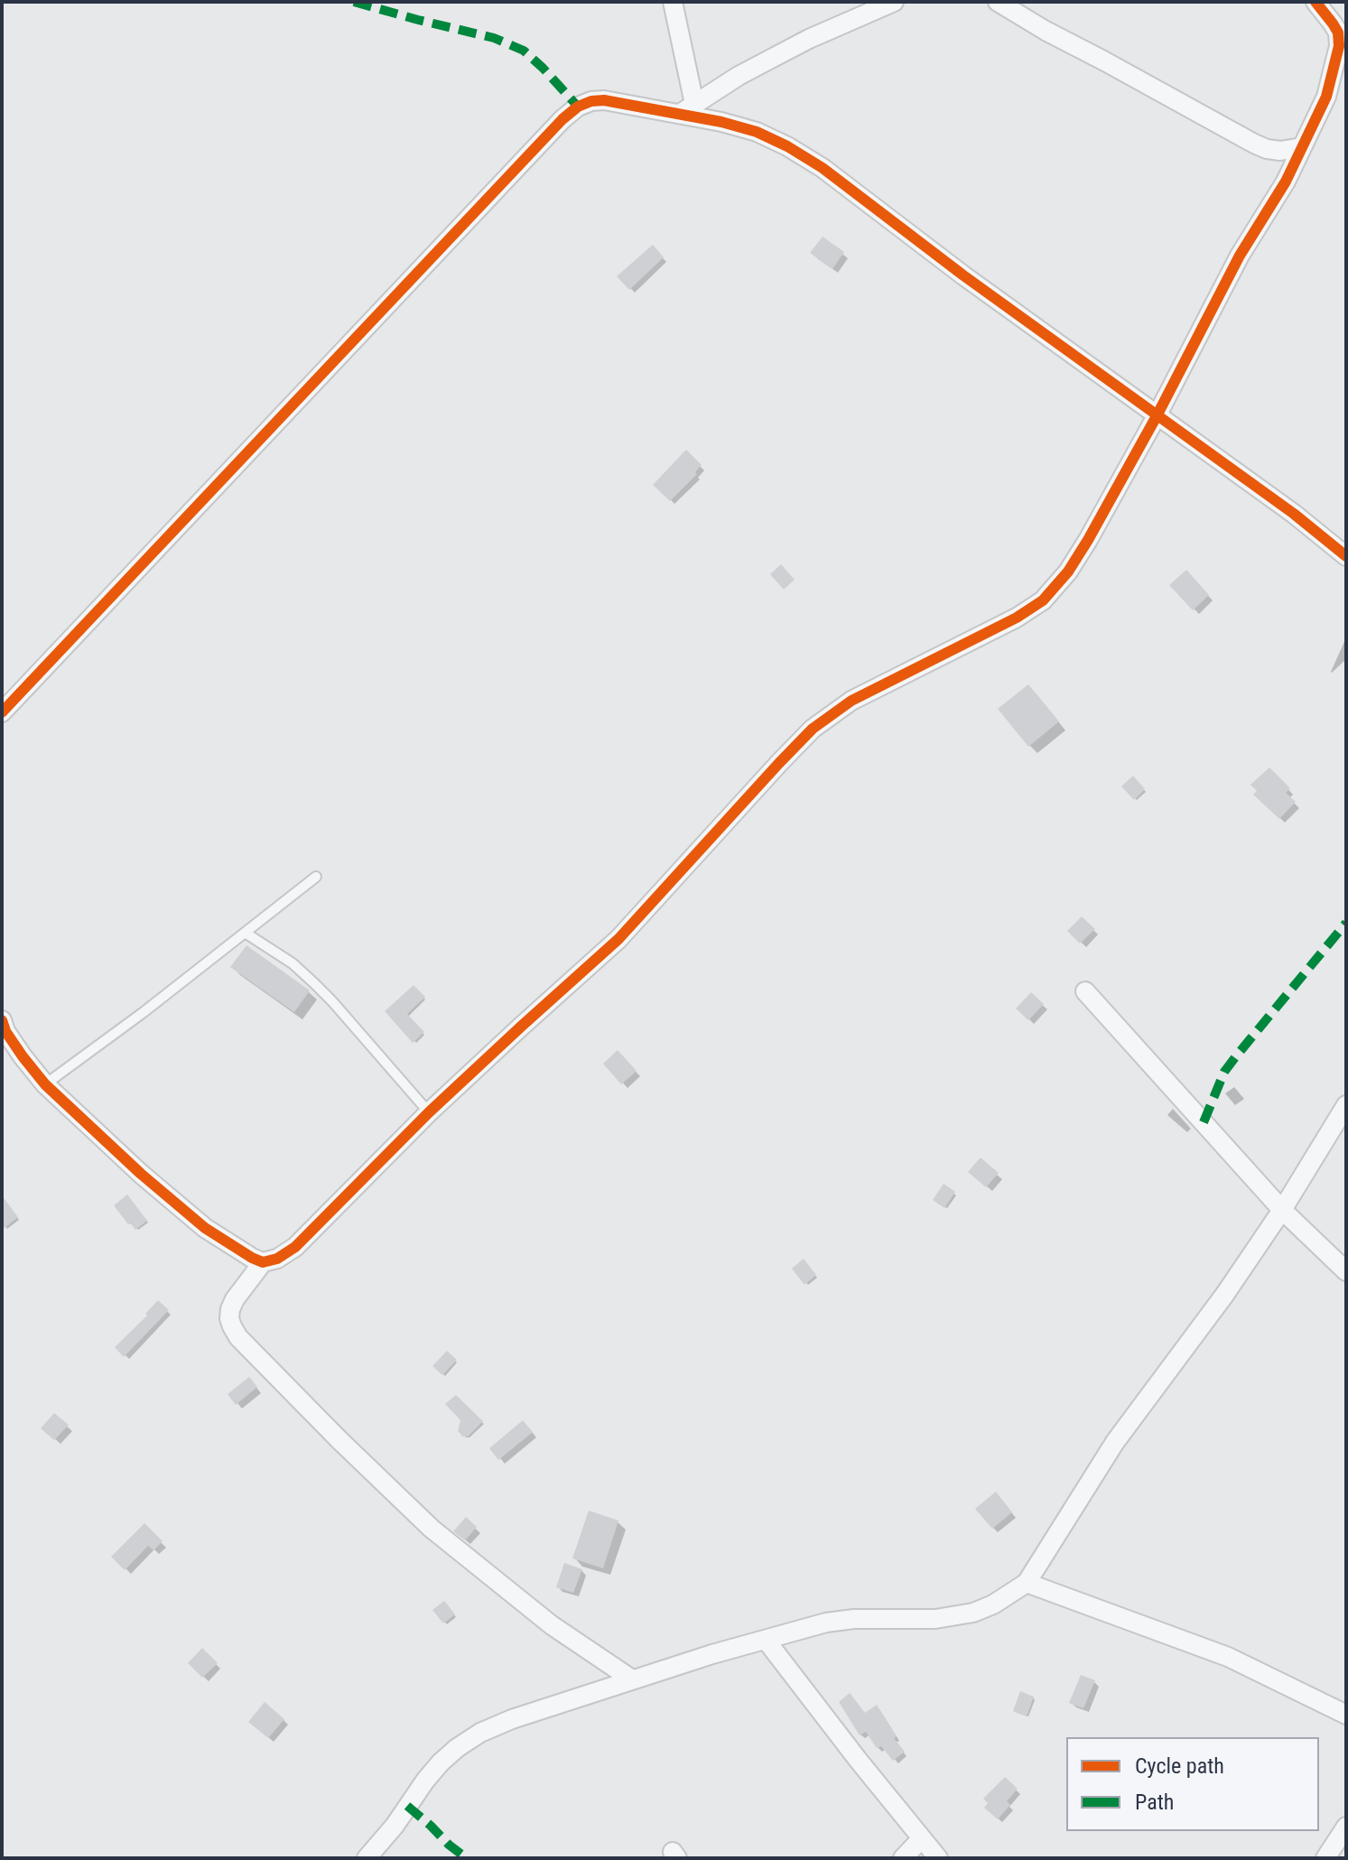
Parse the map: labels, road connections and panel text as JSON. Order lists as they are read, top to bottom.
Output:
{
  "legend": ["Cycle path", "Path"]
}
